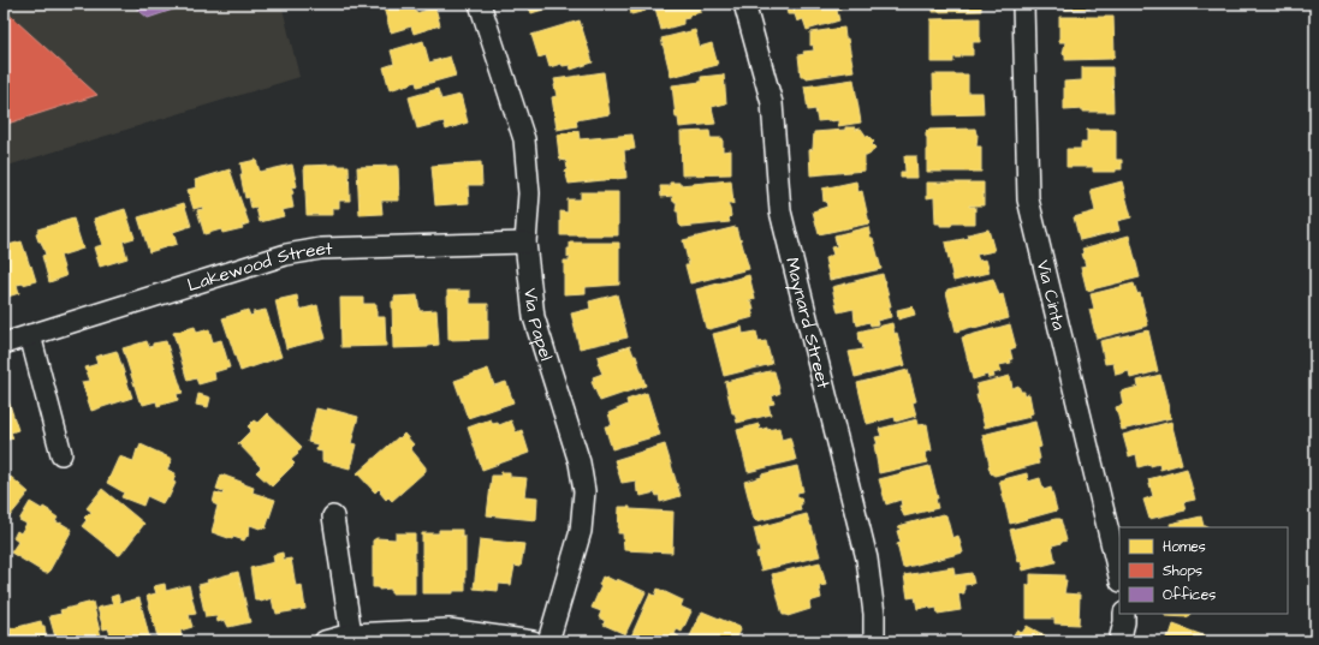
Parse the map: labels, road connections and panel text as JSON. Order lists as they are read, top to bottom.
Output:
{
  "streets": {
    "street": [
      "Lakewood Street",
      "Via Cinta",
      "Via Papel",
      "Maynard Street"
    ]
  },
  "crossings": [
    ["Lakewood Street", "Via Papel"]
  ],
  "legend": ["Homes", "Shops", "Offices"]
}
